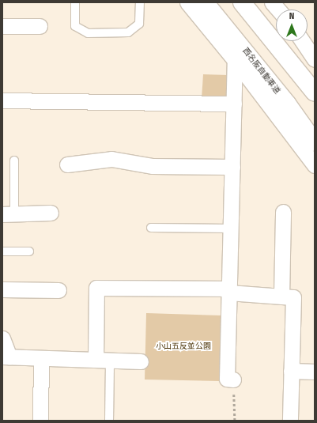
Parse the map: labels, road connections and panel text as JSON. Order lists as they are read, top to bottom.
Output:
{
  "streets": {
    "highway": ["西名阪自動車道"]
  },
  "parks": ["小山五反並公園"],
  "north": "top"
}
